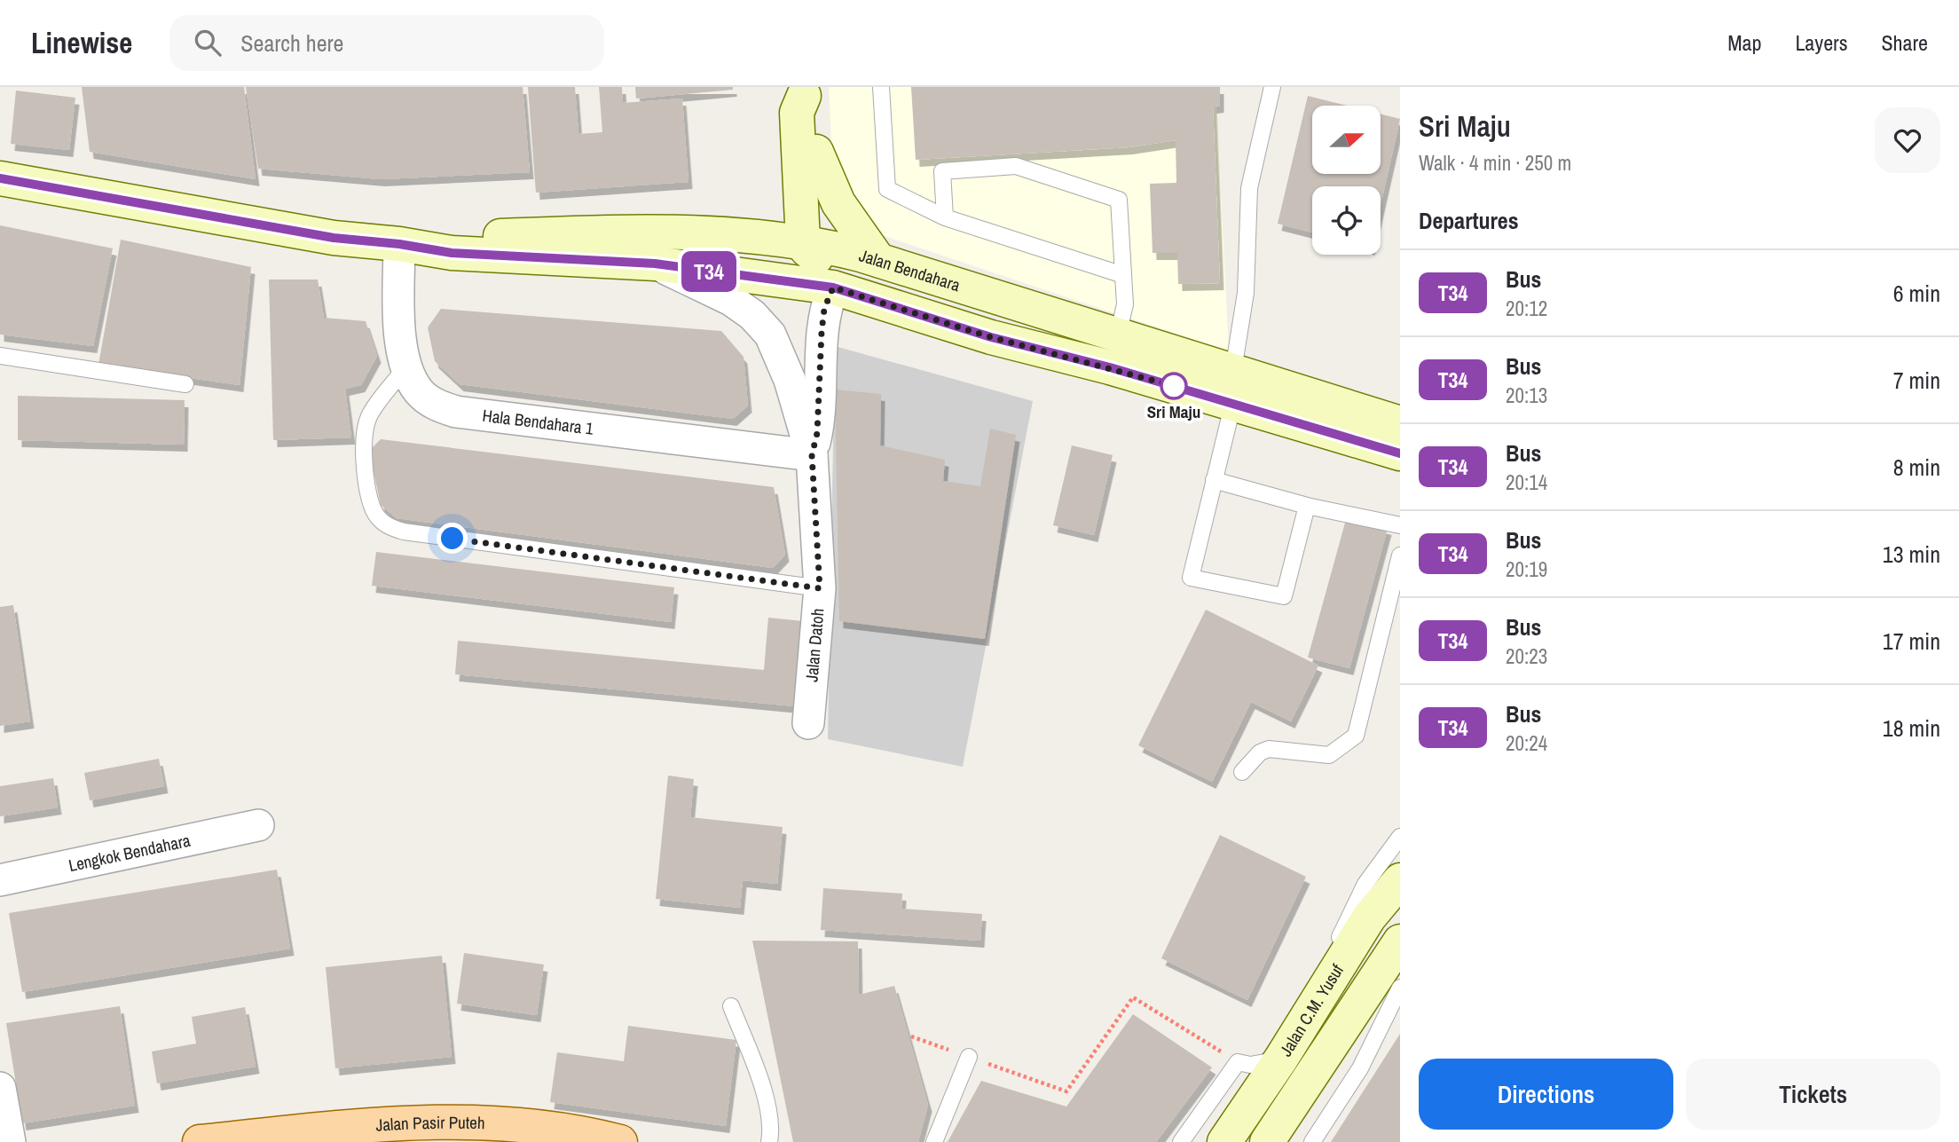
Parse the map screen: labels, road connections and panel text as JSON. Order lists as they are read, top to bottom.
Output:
{
  "streets": {
    "main road": ["Jalan Bendahara", "Jalan C.M. Yusuf", "Jalan Pasir Puteh"],
    "street": ["Hala Bendahara 1", "Jalan Datoh", "Lengkok Bendahara"]
  },
  "crossings": [
    ["Jalan Bendahara", "Hala Bendahara 1"],
    ["Jalan Bendahara", "Jalan Datoh"],
    ["Hala Bendahara 1", "Jalan Datoh"]
  ],
  "places": ["Sri Maju"],
  "lines": ["bus line T34"],
  "north": "right",
  "page": {
    "header": "Linewise",
    "search": "Search here",
    "nav": ["Map", "Layers", "Share"],
    "on_map": "T34",
    "heading": [
      ["Sri Maju", "Walk · 4 min · 250 m"],
      "Departures"
    ],
    "list": [
      {
        "mark": "T34",
        "name": "Bus",
        "note": "20:12",
        "value": "6 min"
      },
      {
        "mark": "T34",
        "name": "Bus",
        "note": "20:13",
        "value": "7 min"
      },
      {
        "mark": "T34",
        "name": "Bus",
        "note": "20:14",
        "value": "8 min"
      },
      {
        "mark": "T34",
        "name": "Bus",
        "note": "20:19",
        "value": "13 min"
      },
      {
        "mark": "T34",
        "name": "Bus",
        "note": "20:23",
        "value": "17 min"
      },
      {
        "mark": "T34",
        "name": "Bus",
        "note": "20:24",
        "value": "18 min"
      }
    ],
    "buttons": ["Directions", "Tickets"]
  }
}
